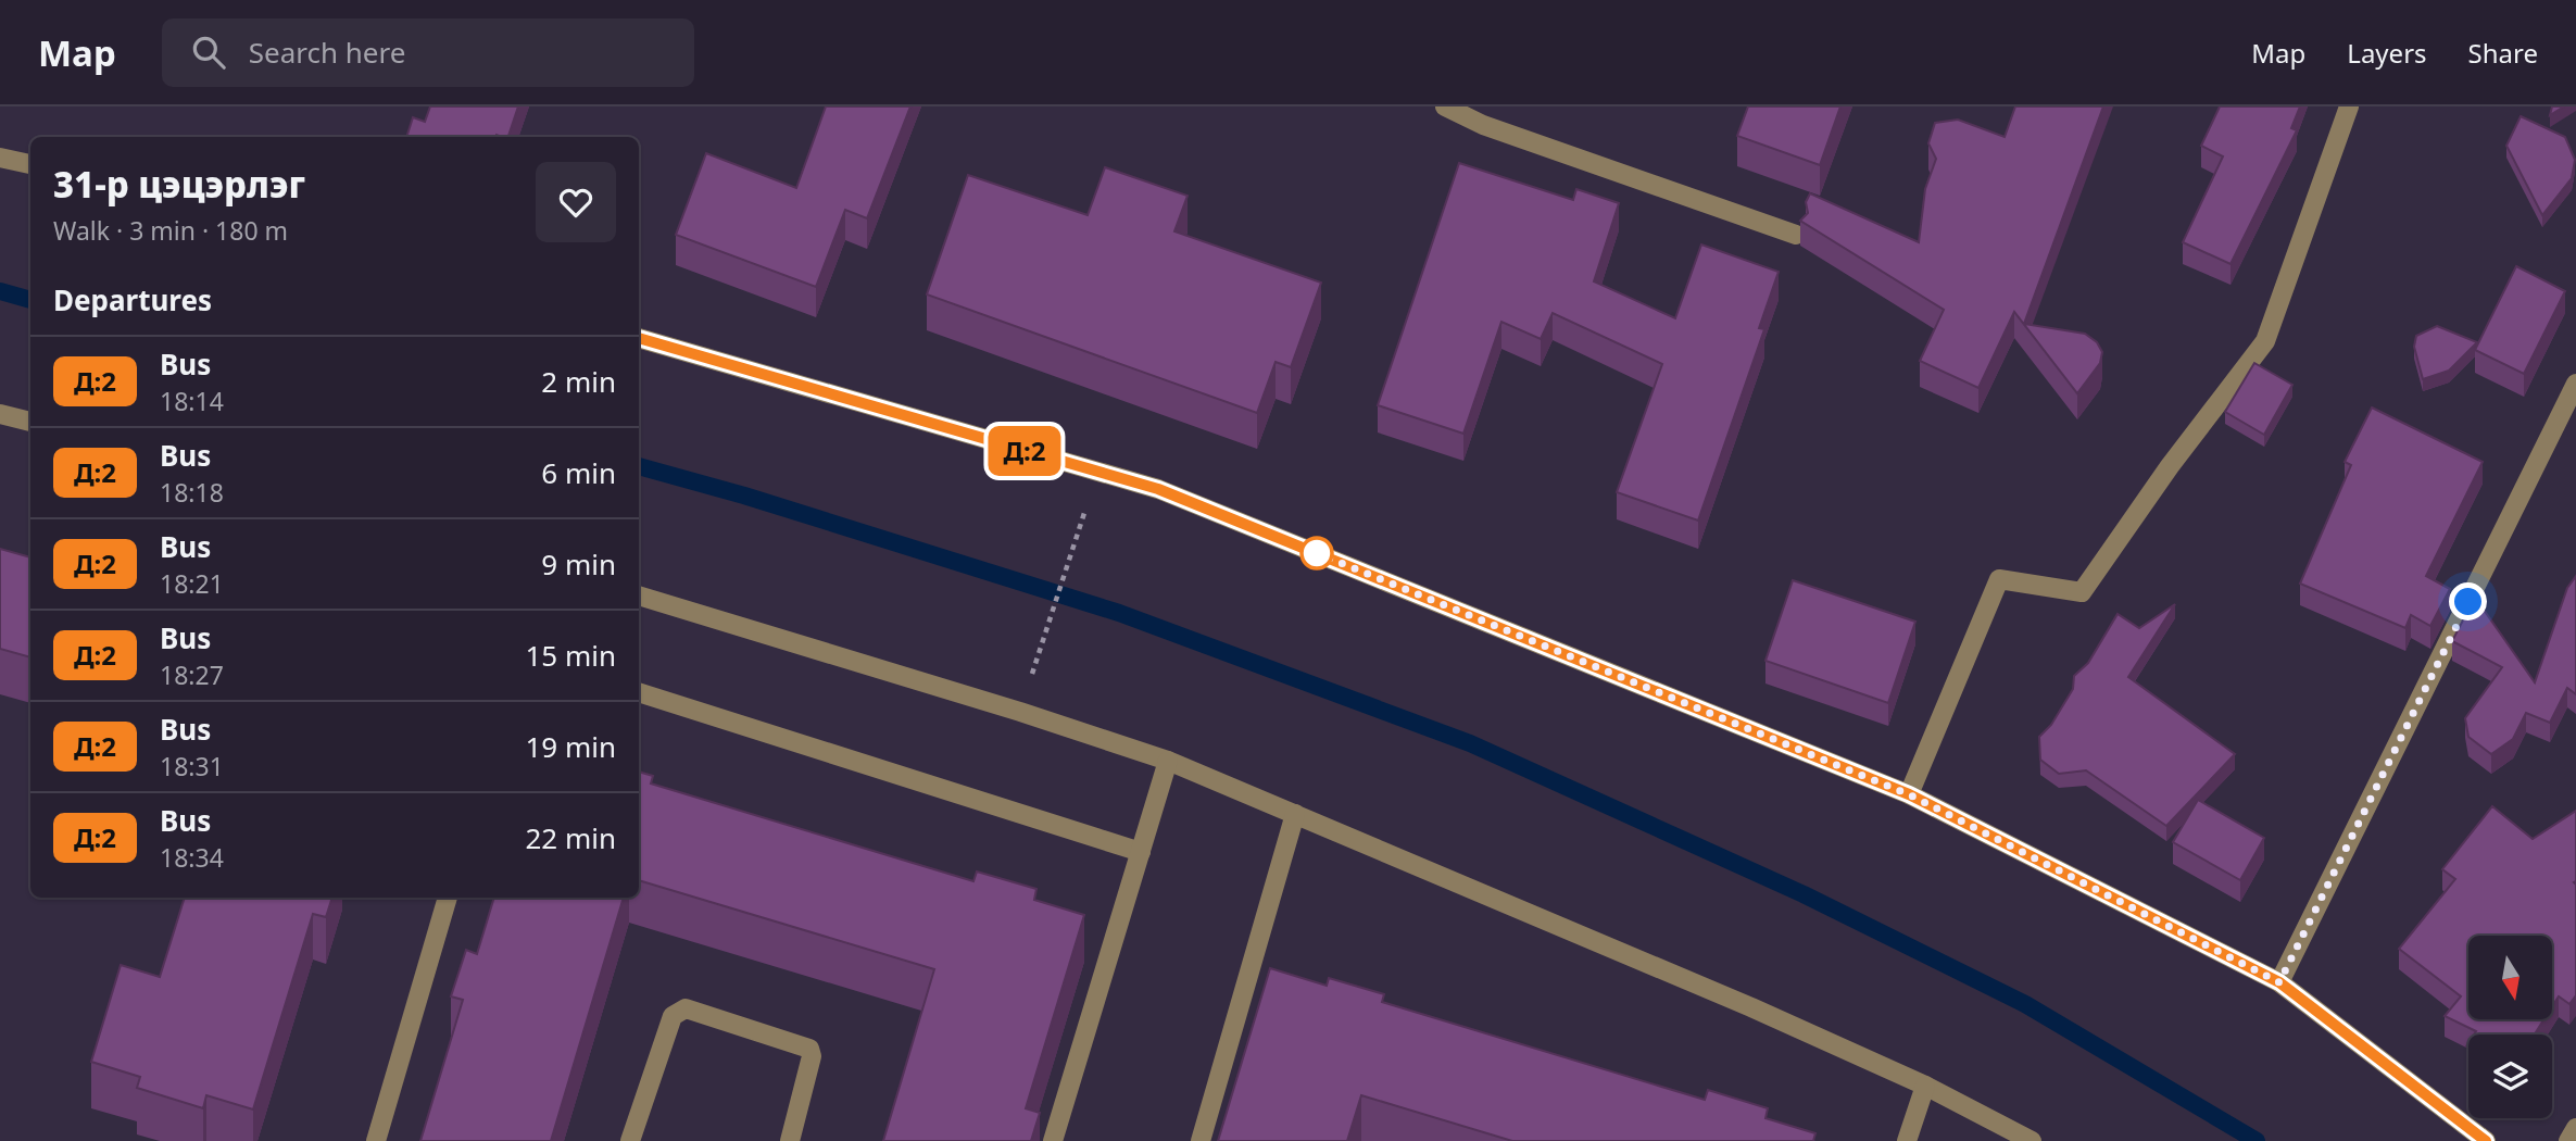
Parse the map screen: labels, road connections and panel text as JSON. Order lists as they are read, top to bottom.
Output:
{
  "lines": ["bus line Д:2"],
  "north": "bottom",
  "page": {
    "header": "Map",
    "search": "Search here",
    "nav": ["Map", "Layers", "Share"],
    "on_map": "Д:2",
    "heading": [
      ["31-р цэцэрлэг", "Walk · 3 min · 180 m"],
      "Departures"
    ],
    "list": [
      {
        "mark": "Д:2",
        "name": "Bus",
        "note": "18:14",
        "value": "2 min"
      },
      {
        "mark": "Д:2",
        "name": "Bus",
        "note": "18:18",
        "value": "6 min"
      },
      {
        "mark": "Д:2",
        "name": "Bus",
        "note": "18:21",
        "value": "9 min"
      },
      {
        "mark": "Д:2",
        "name": "Bus",
        "note": "18:27",
        "value": "15 min"
      },
      {
        "mark": "Д:2",
        "name": "Bus",
        "note": "18:31",
        "value": "19 min"
      },
      {
        "mark": "Д:2",
        "name": "Bus",
        "note": "18:34",
        "value": "22 min"
      }
    ]
  }
}
